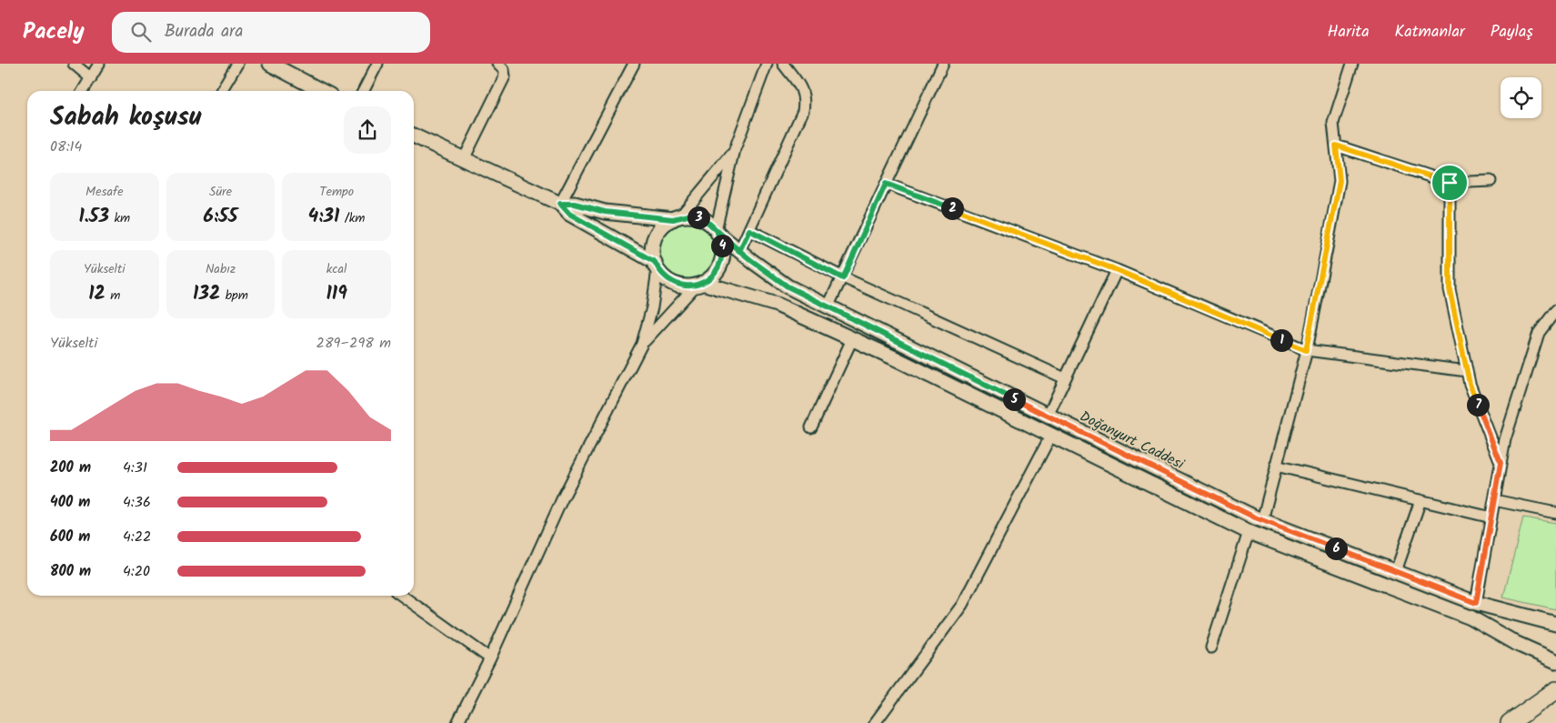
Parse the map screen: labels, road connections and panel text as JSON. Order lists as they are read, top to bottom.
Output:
{
  "streets": {
    "street": ["Doğanyurt Caddesi"]
  },
  "page": {
    "header": "Pacely",
    "search": "Burada ara",
    "nav": ["Harita", "Katmanlar", "Paylaş"],
    "heading": ["Sabah koşusu", "08:14"],
    "stats": [
      ["Mesafe", "1.53 km"],
      ["Süre", "6:55"],
      ["Tempo", "4:31 /km"],
      ["Yükselti", "12 m"],
      ["Nabız", "132 bpm"],
      ["kcal", "119"]
    ],
    "pins": [
      "2",
      "3",
      "4",
      "1",
      "5",
      "7",
      "6"
    ],
    "chart": ["Yükselti", "289–298 m"],
    "list": [
      {
        "name": "200 m",
        "note": "4:31"
      },
      {
        "name": "400 m",
        "note": "4:36"
      },
      {
        "name": "600 m",
        "note": "4:22"
      },
      {
        "name": "800 m",
        "note": "4:20"
      }
    ]
  }
}
